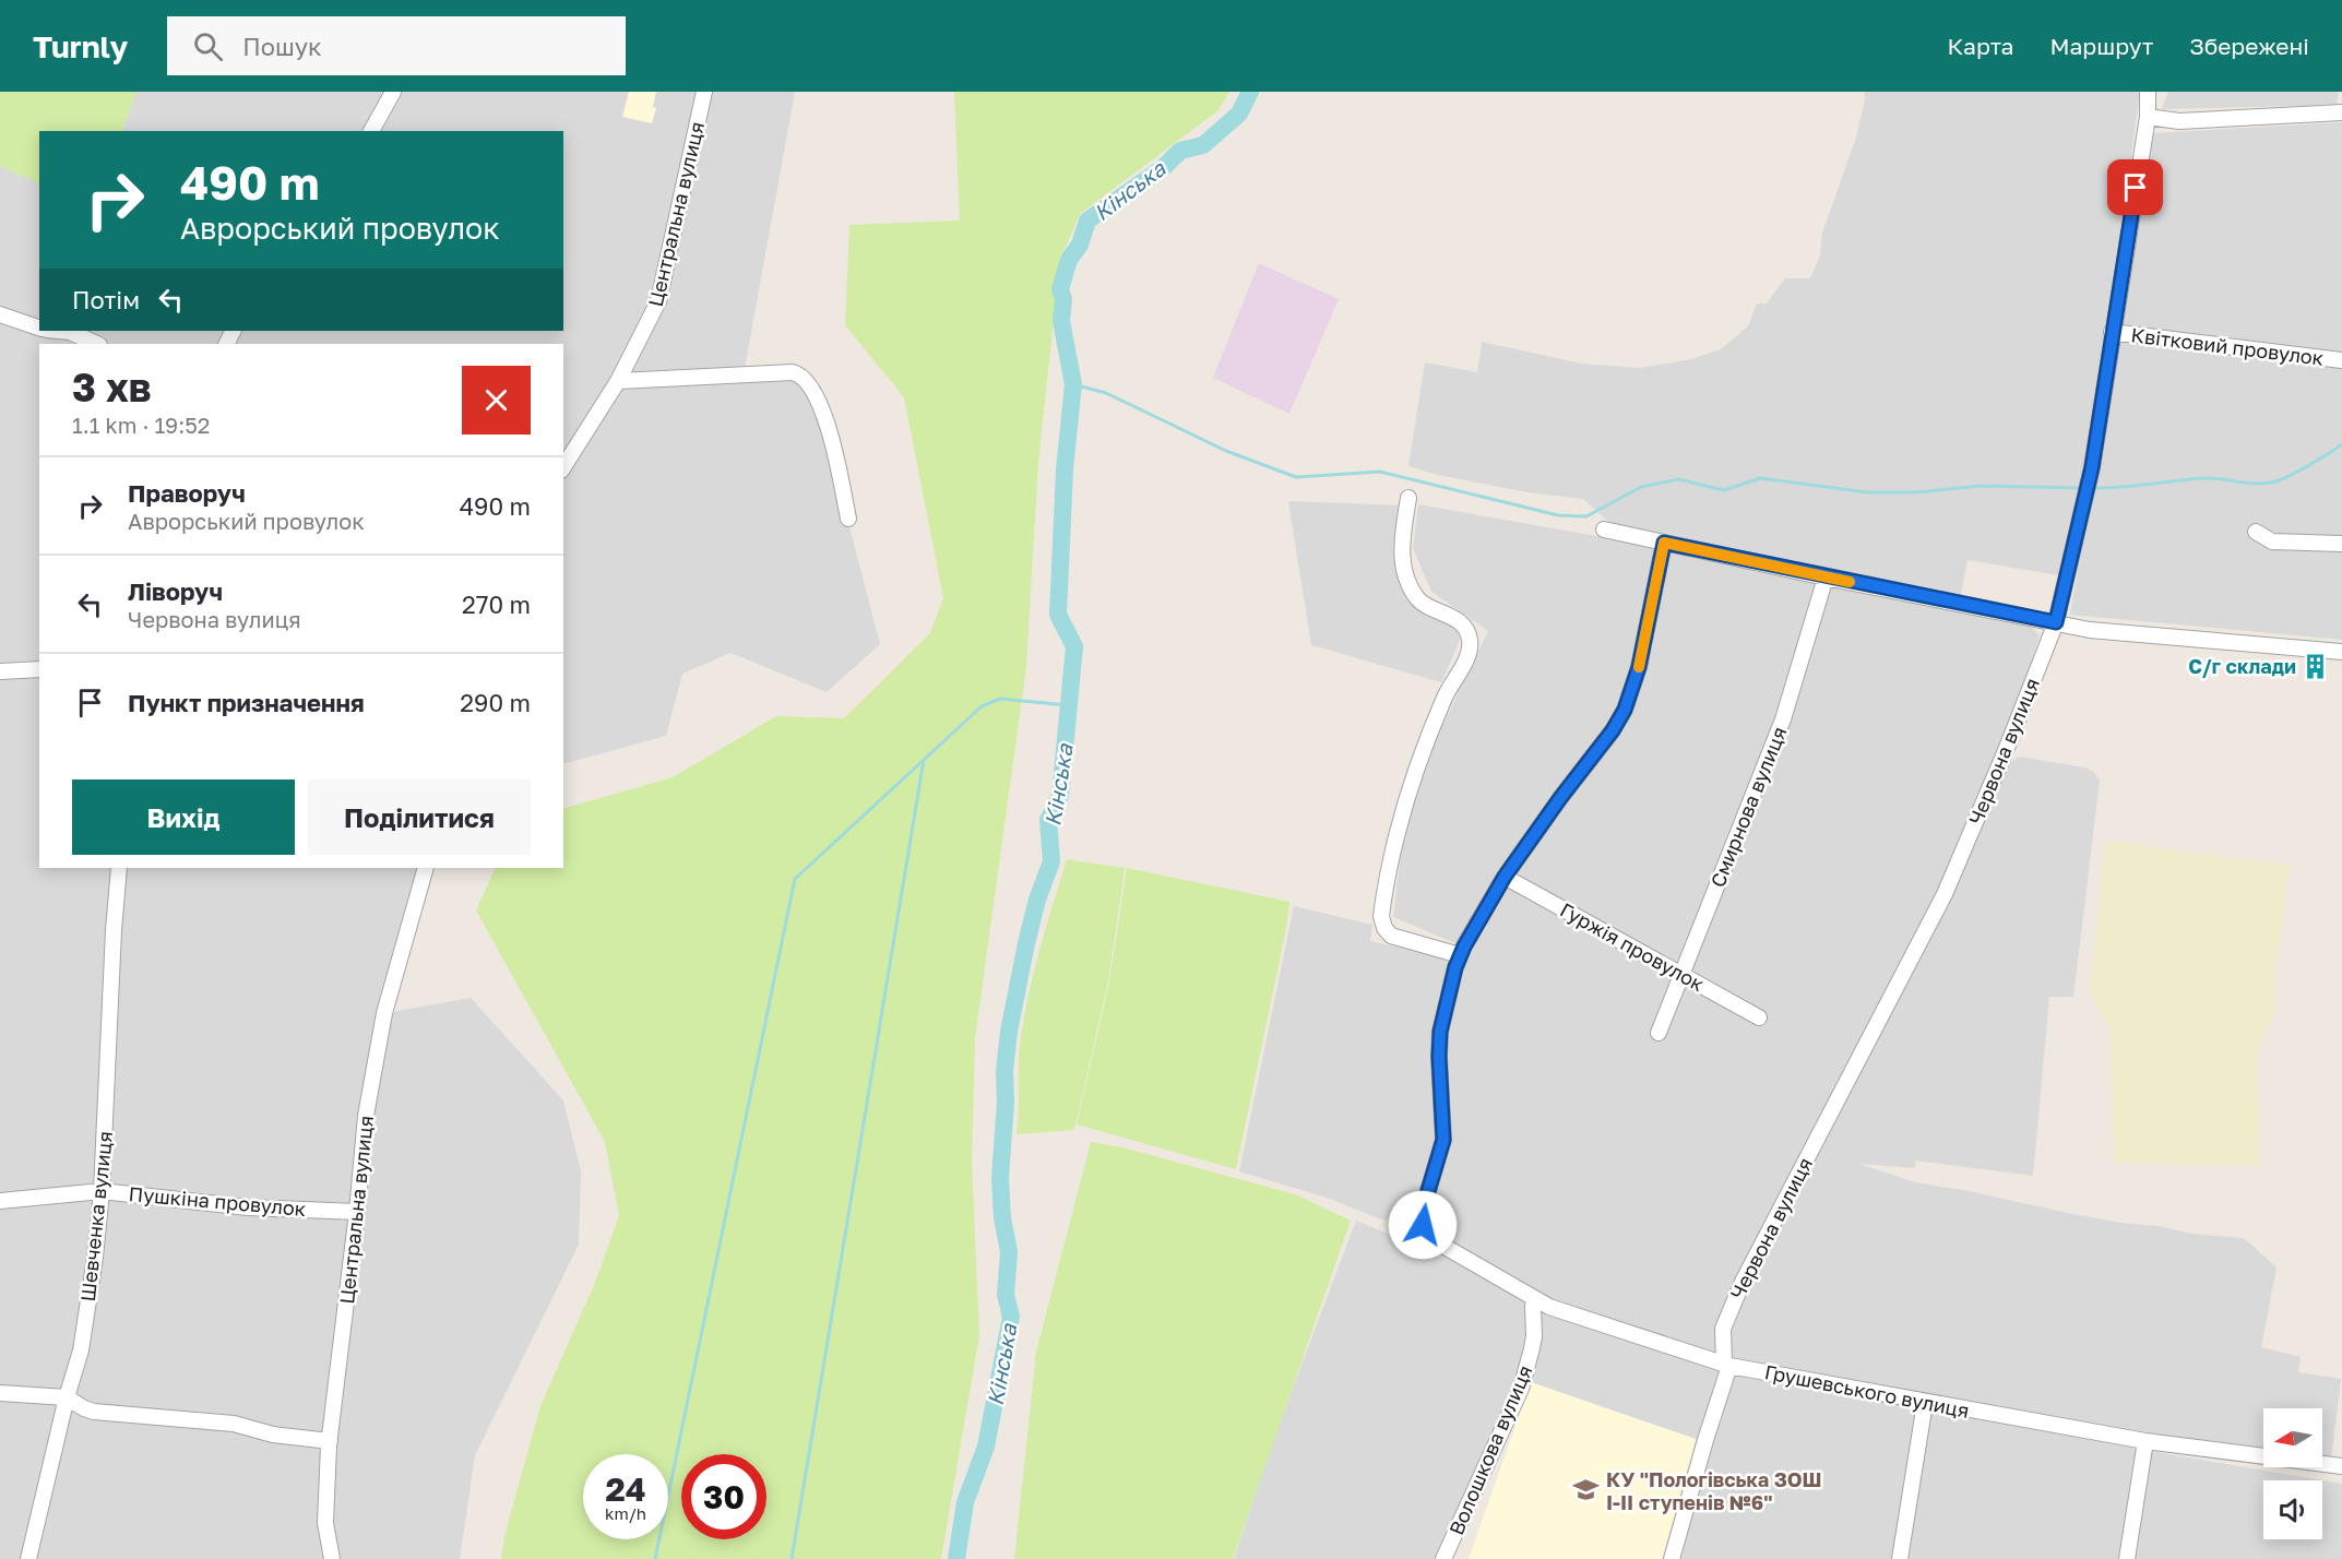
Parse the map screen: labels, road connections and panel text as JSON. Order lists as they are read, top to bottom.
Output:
{
  "streets": {
    "street": [
      "Центральна вулиця",
      "Квітковий провулок",
      "Червона вулиця",
      "Смирнова вулиця",
      "Гуржія провулок",
      "Пушкіна провулок",
      "Шевченка вулиця",
      "Грушевського вулиця",
      "Волошкова вулиця"
    ]
  },
  "crossings": [
    ["Центральна вулиця", "Пушкіна провулок"],
    ["Квітковий провулок", "Червона вулиця"],
    ["Червона вулиця", "Грушевського вулиця"],
    ["Смирнова вулиця", "Гуржія провулок"],
    ["Пушкіна провулок", "Шевченка вулиця"],
    ["Грушевського вулиця", "Волошкова вулиця"]
  ],
  "water": ["Кінська"],
  "places": {
    "building": ["С/г склади"],
    "school or university": ["КУ \"Пологівська ЗОШ І-ІІ ступенів №6\""]
  },
  "north": "left",
  "page": {
    "header": "Turnly",
    "search": "Пошук",
    "nav": ["Карта", "Маршрут", "Збережені"],
    "turn": ["490 m", "Аврорський провулок"],
    "then": "Потім",
    "heading": ["3 хв", "1.1 km · 19:52"],
    "list": [
      {
        "name": "Праворуч",
        "note": "Аврорський провулок",
        "value": "490 m"
      },
      {
        "name": "Ліворуч",
        "note": "Червона вулиця",
        "value": "270 m"
      },
      {
        "name": "Пункт призначення",
        "value": "290 m"
      }
    ],
    "buttons": ["Вихід", "Поділитися"],
    "speed": "24 km/h",
    "limit": "30"
  }
}
